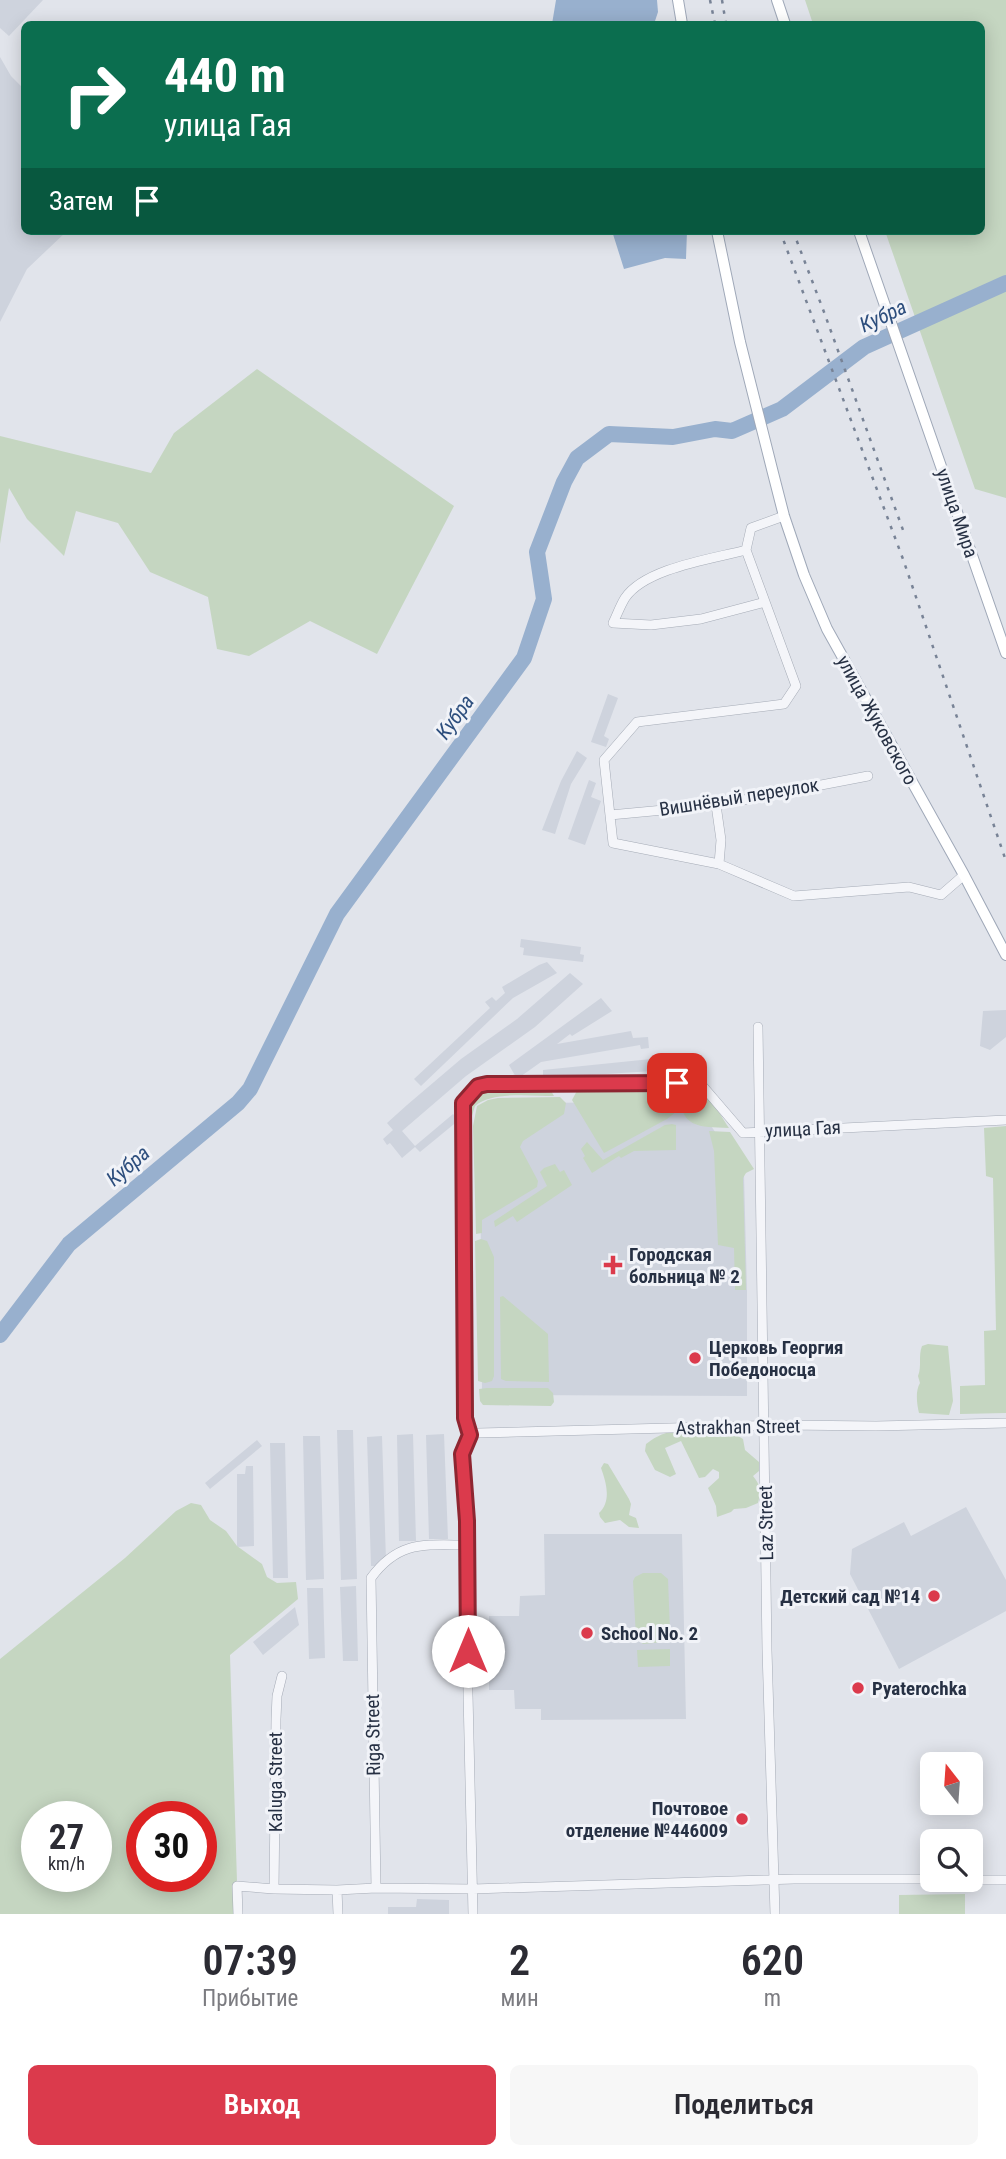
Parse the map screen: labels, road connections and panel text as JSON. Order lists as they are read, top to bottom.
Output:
{
  "streets": {
    "main road": ["улица Мира", "улица Жуковского"],
    "street": [
      "Вишнёвый переулок",
      "улица Гая",
      "Astrakhan Street",
      "Laz Street",
      "Riga Street",
      "Kaluga Street"
    ]
  },
  "crossings": [
    ["улица Гая", "Astrakhan Street"],
    ["улица Гая", "Laz Street"],
    ["Astrakhan Street", "Laz Street"]
  ],
  "water": ["Кубра"],
  "places": {
    "health": ["Городская больница № 2"],
    "other": [
      "Церковь Георгия Победоносца",
      "Детский сад №14",
      "School No. 2",
      "Pyaterochka",
      "Почтовое отделение №446009"
    ]
  },
  "north": "top",
  "page": {
    "turn": ["440 m", "улица Гая"],
    "then": "Затем",
    "speed": "27 km/h",
    "limit": "30",
    "eta": [
      "07:39",
      "Прибытие",
      "2",
      "мин",
      "620",
      "m"
    ],
    "buttons": ["Выход", "Поделиться"]
  }
}
